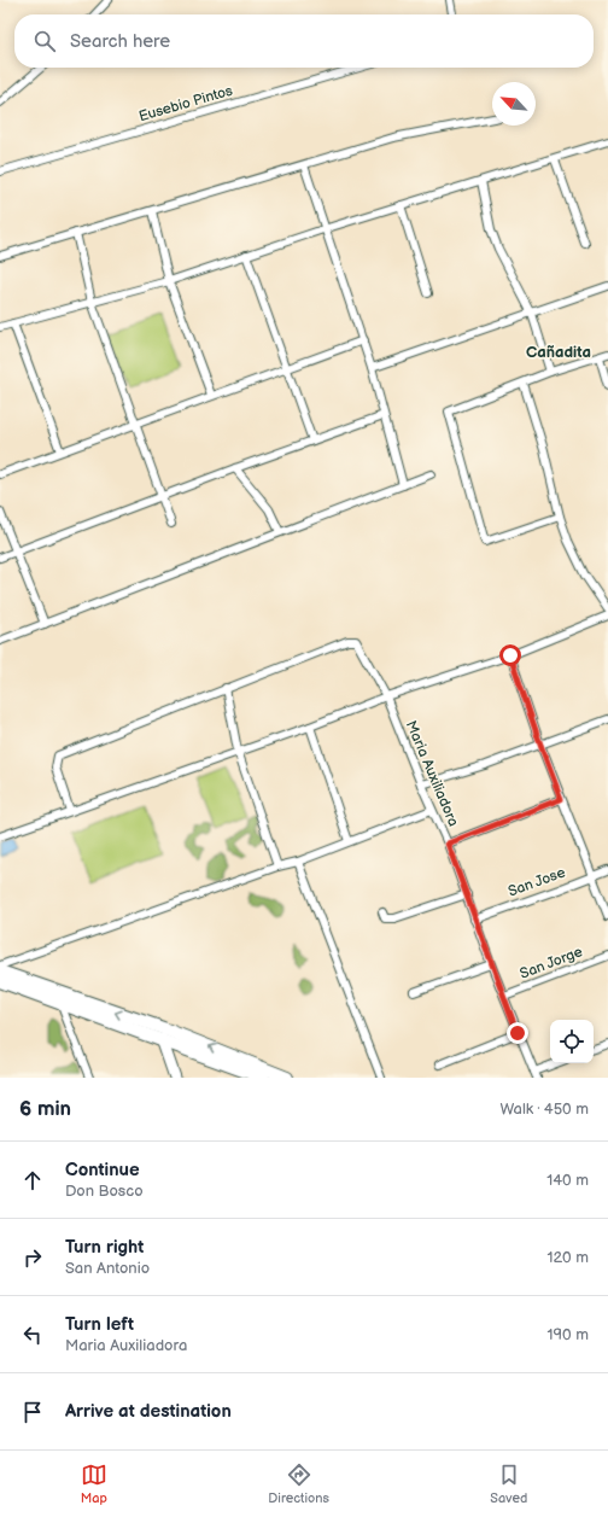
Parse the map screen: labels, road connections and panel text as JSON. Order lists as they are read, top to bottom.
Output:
{
  "streets": {
    "street": [
      "Eusebio Pintos",
      "Maria Auxiliadora",
      "San Jose",
      "San Jorge"
    ]
  },
  "crossings": [
    ["Maria Auxiliadora", "San Jose"],
    ["Maria Auxiliadora", "San Jorge"]
  ],
  "districts": ["Cañadita"],
  "north": "top left",
  "page": {
    "search": "Search here",
    "heading": ["6 min", "Walk · 450 m"],
    "list": [
      ["Continue", "Don Bosco", "140 m"],
      ["Turn right", "San Antonio", "120 m"],
      ["Turn left", "Maria Auxiliadora", "190 m"],
      "Arrive at destination"
    ],
    "nav": ["Map", "Directions", "Saved"]
  }
}
